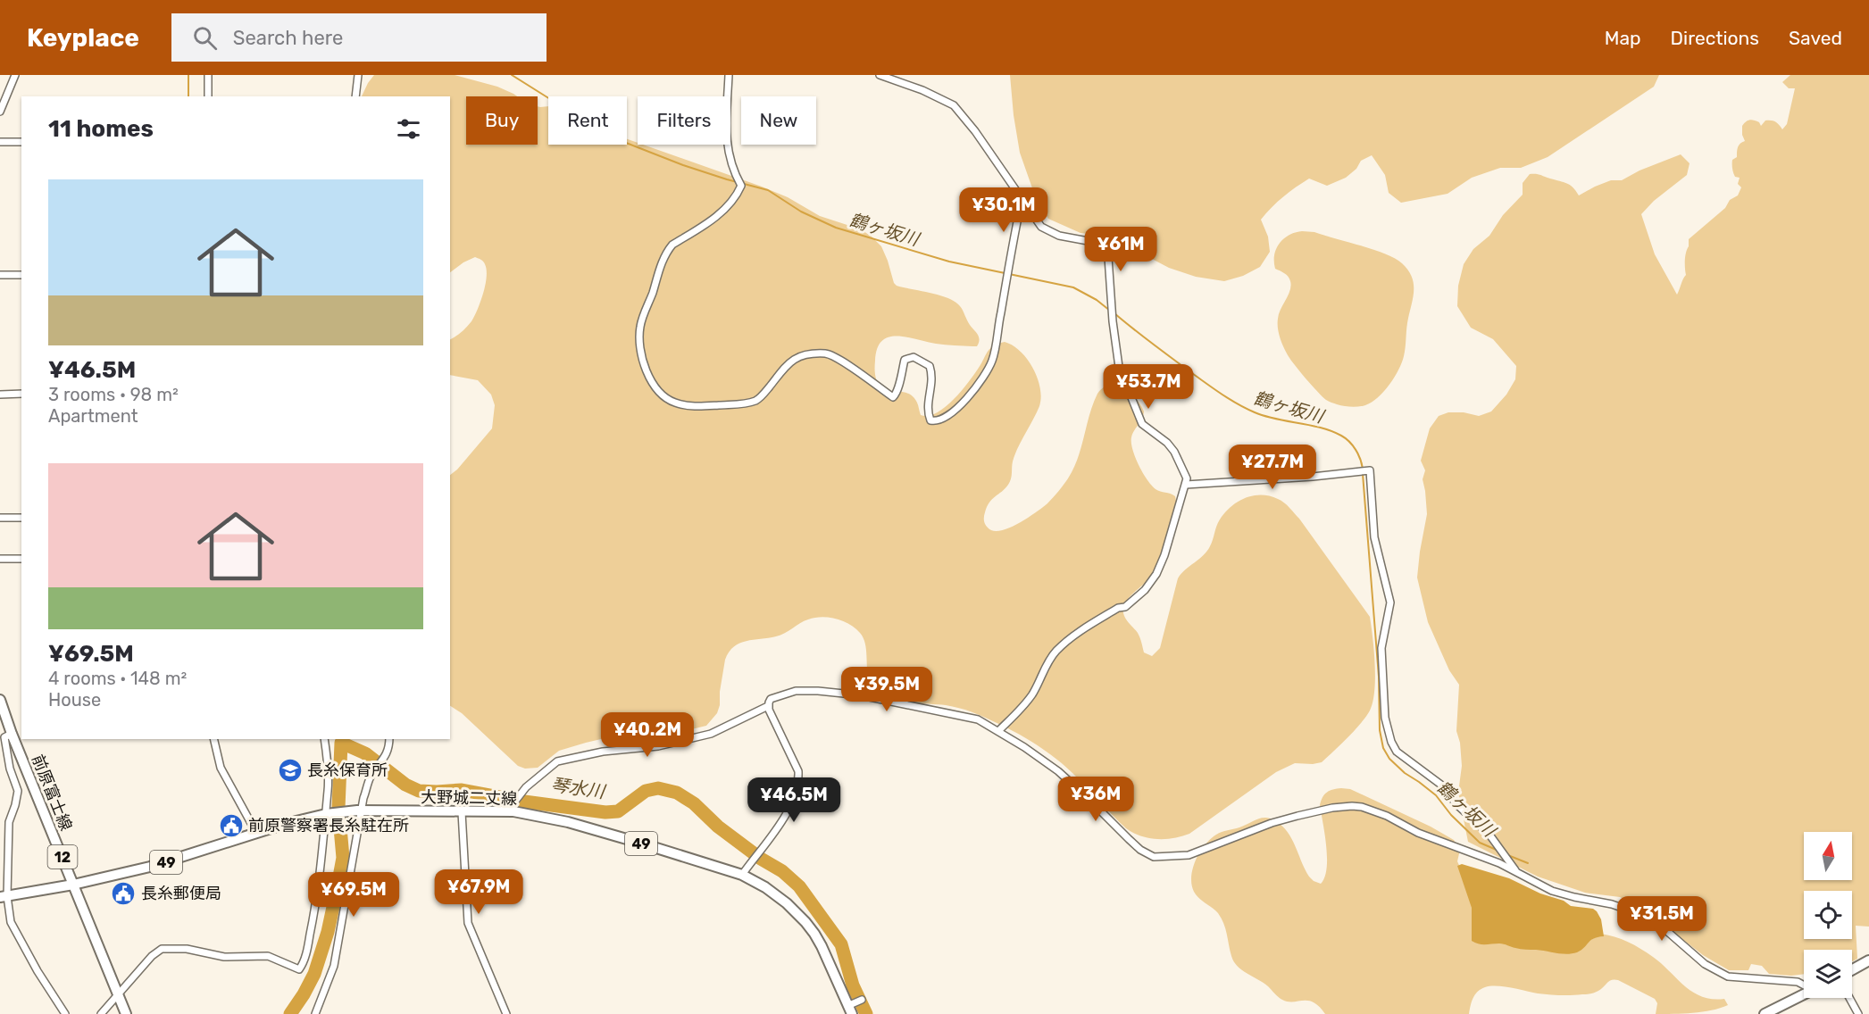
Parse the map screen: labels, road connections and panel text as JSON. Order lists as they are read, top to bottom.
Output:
{
  "streets": {
    "main road": [
      "前原富士線",
      "大野城二丈線",
      "49",
      "12"
    ]
  },
  "crossings": [
    ["前原富士線", "49"],
    ["大野城二丈線", "49"]
  ],
  "water": ["鶴ヶ坂川", "琴水川"],
  "places": {
    "school or university": ["長糸保育所"],
    "public building": ["前原警察署長糸駐在所", "長糸郵便局"]
  },
  "north": "top",
  "page": {
    "header": "Keyplace",
    "search": "Search here",
    "nav": ["Map", "Directions", "Saved"],
    "chip": [
      "Buy",
      "Rent",
      "Filters",
      "New"
    ],
    "heading": "11 homes",
    "list": [
      {
        "name": "¥46.5M",
        "note": "3 rooms · 98 m² · Apartment"
      },
      {
        "name": "¥69.5M",
        "note": "4 rooms · 148 m² · House"
      }
    ],
    "price": [
      "¥30.1M",
      "¥61M",
      "¥53.7M",
      "¥27.7M",
      "¥39.5M",
      "¥40.2M",
      "¥36M",
      "¥46.5M",
      "¥67.9M",
      "¥69.5M",
      "¥31.5M"
    ]
  }
}
